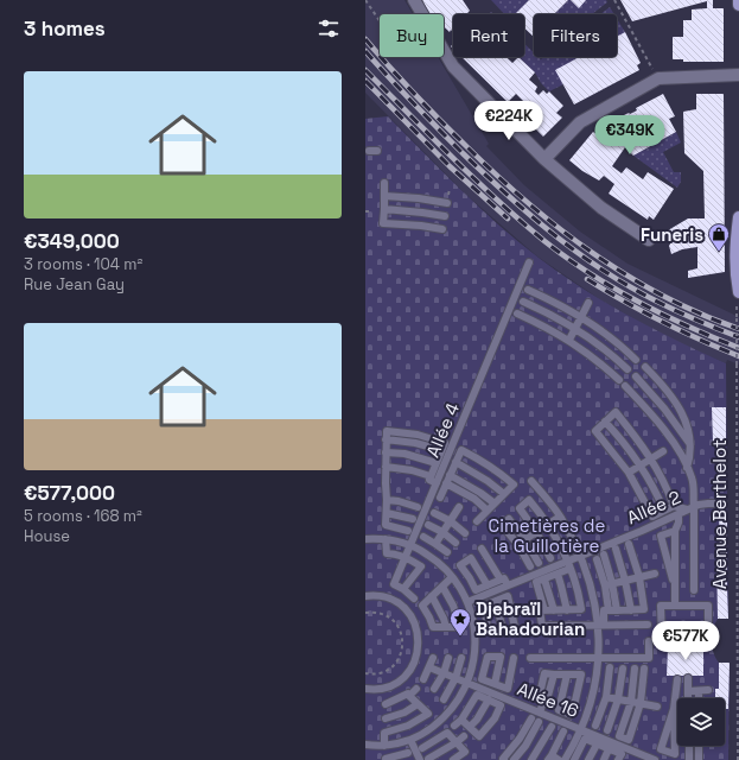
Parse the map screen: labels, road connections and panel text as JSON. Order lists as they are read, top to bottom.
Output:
{
  "streets": {
    "lane": ["Allée 4", "Allée 2", "Allée 16"],
    "path": ["Avenue Berthelot"]
  },
  "parks": ["Cimetières de la Guillotière"],
  "places": {
    "shop": ["Funeris"],
    "place": ["Djebraïl Bahadourian"]
  },
  "page": {
    "heading": "3 homes",
    "chip": ["Buy", "Rent", "Filters"],
    "list": [
      {
        "name": "€349,000",
        "note": "3 rooms · 104 m² · Rue Jean Gay"
      },
      {
        "name": "€577,000",
        "note": "5 rooms · 168 m² · House"
      }
    ],
    "price": ["€224K", "€349K", "€577K"]
  }
}
